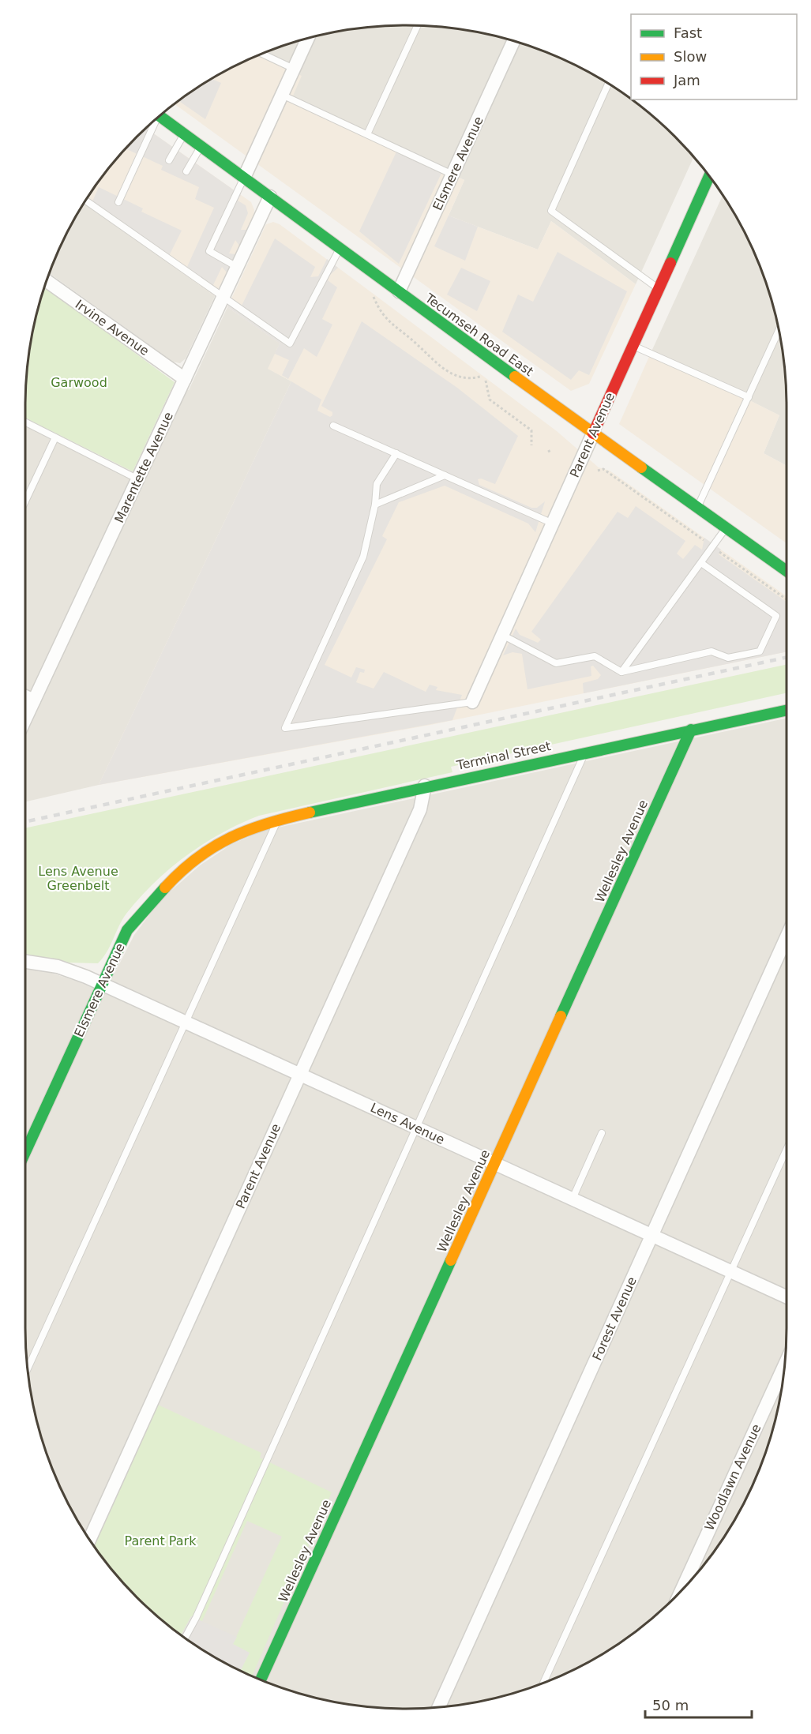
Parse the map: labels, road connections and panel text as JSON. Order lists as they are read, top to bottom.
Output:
{
  "streets": {
    "street": [
      "Elsmere Avenue",
      "Irvine Avenue",
      "Tecumseh Road East",
      "Parent Avenue",
      "Marentette Avenue",
      "Terminal Street",
      "Wellesley Avenue",
      "Lens Avenue",
      "Forest Avenue",
      "Woodlawn Avenue"
    ]
  },
  "crossings": [
    ["Elsmere Avenue", "Tecumseh Road East"],
    ["Elsmere Avenue", "Terminal Street"],
    ["Elsmere Avenue", "Lens Avenue"],
    ["Irvine Avenue", "Marentette Avenue"],
    ["Tecumseh Road East", "Parent Avenue"],
    ["Tecumseh Road East", "Marentette Avenue"],
    ["Parent Avenue", "Terminal Street"],
    ["Parent Avenue", "Lens Avenue"],
    ["Terminal Street", "Wellesley Avenue"],
    ["Wellesley Avenue", "Lens Avenue"],
    ["Lens Avenue", "Forest Avenue"]
  ],
  "parks": ["Garwood", "Lens Avenue Greenbelt", "Parent Park"],
  "legend": ["Fast", "Slow", "Jam"],
  "scale_bar": "50 m"
}
